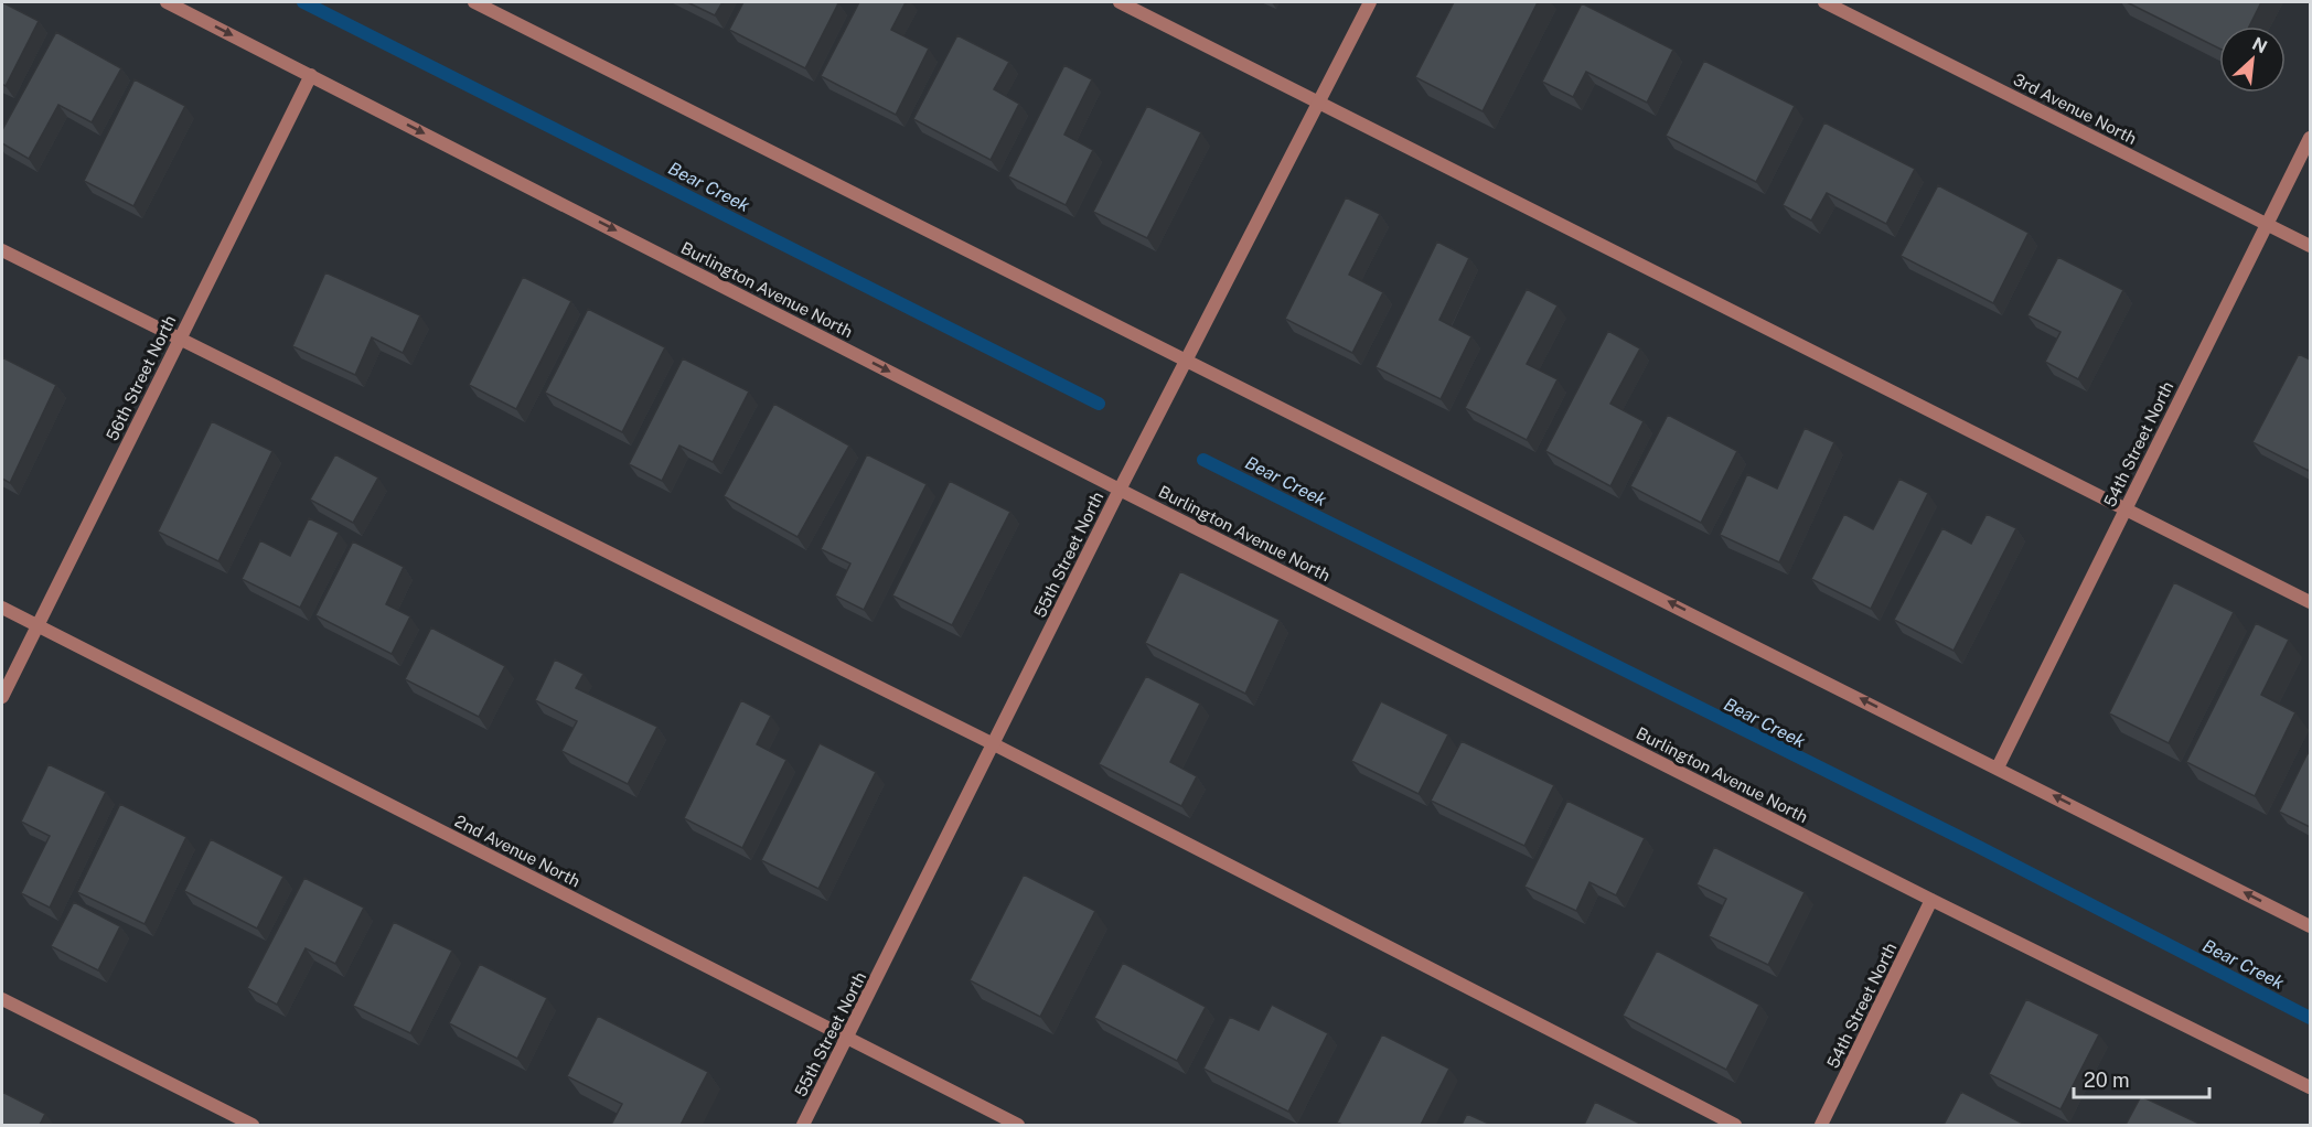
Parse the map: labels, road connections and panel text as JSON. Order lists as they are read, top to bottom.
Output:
{
  "streets": {
    "street": [
      "3rd Avenue North",
      "Burlington Avenue North",
      "56th Street North",
      "54th Street North",
      "55th Street North",
      "2nd Avenue North"
    ]
  },
  "crossings": [
    ["3rd Avenue North", "54th Street North"],
    ["Burlington Avenue North", "56th Street North"],
    ["Burlington Avenue North", "54th Street North"],
    ["Burlington Avenue North", "55th Street North"],
    ["56th Street North", "2nd Avenue North"],
    ["55th Street North", "2nd Avenue North"]
  ],
  "one_way": ["Burlington Avenue North"],
  "water": ["Bear Creek"],
  "scale_bar": "20 m",
  "north": "top right"
}
